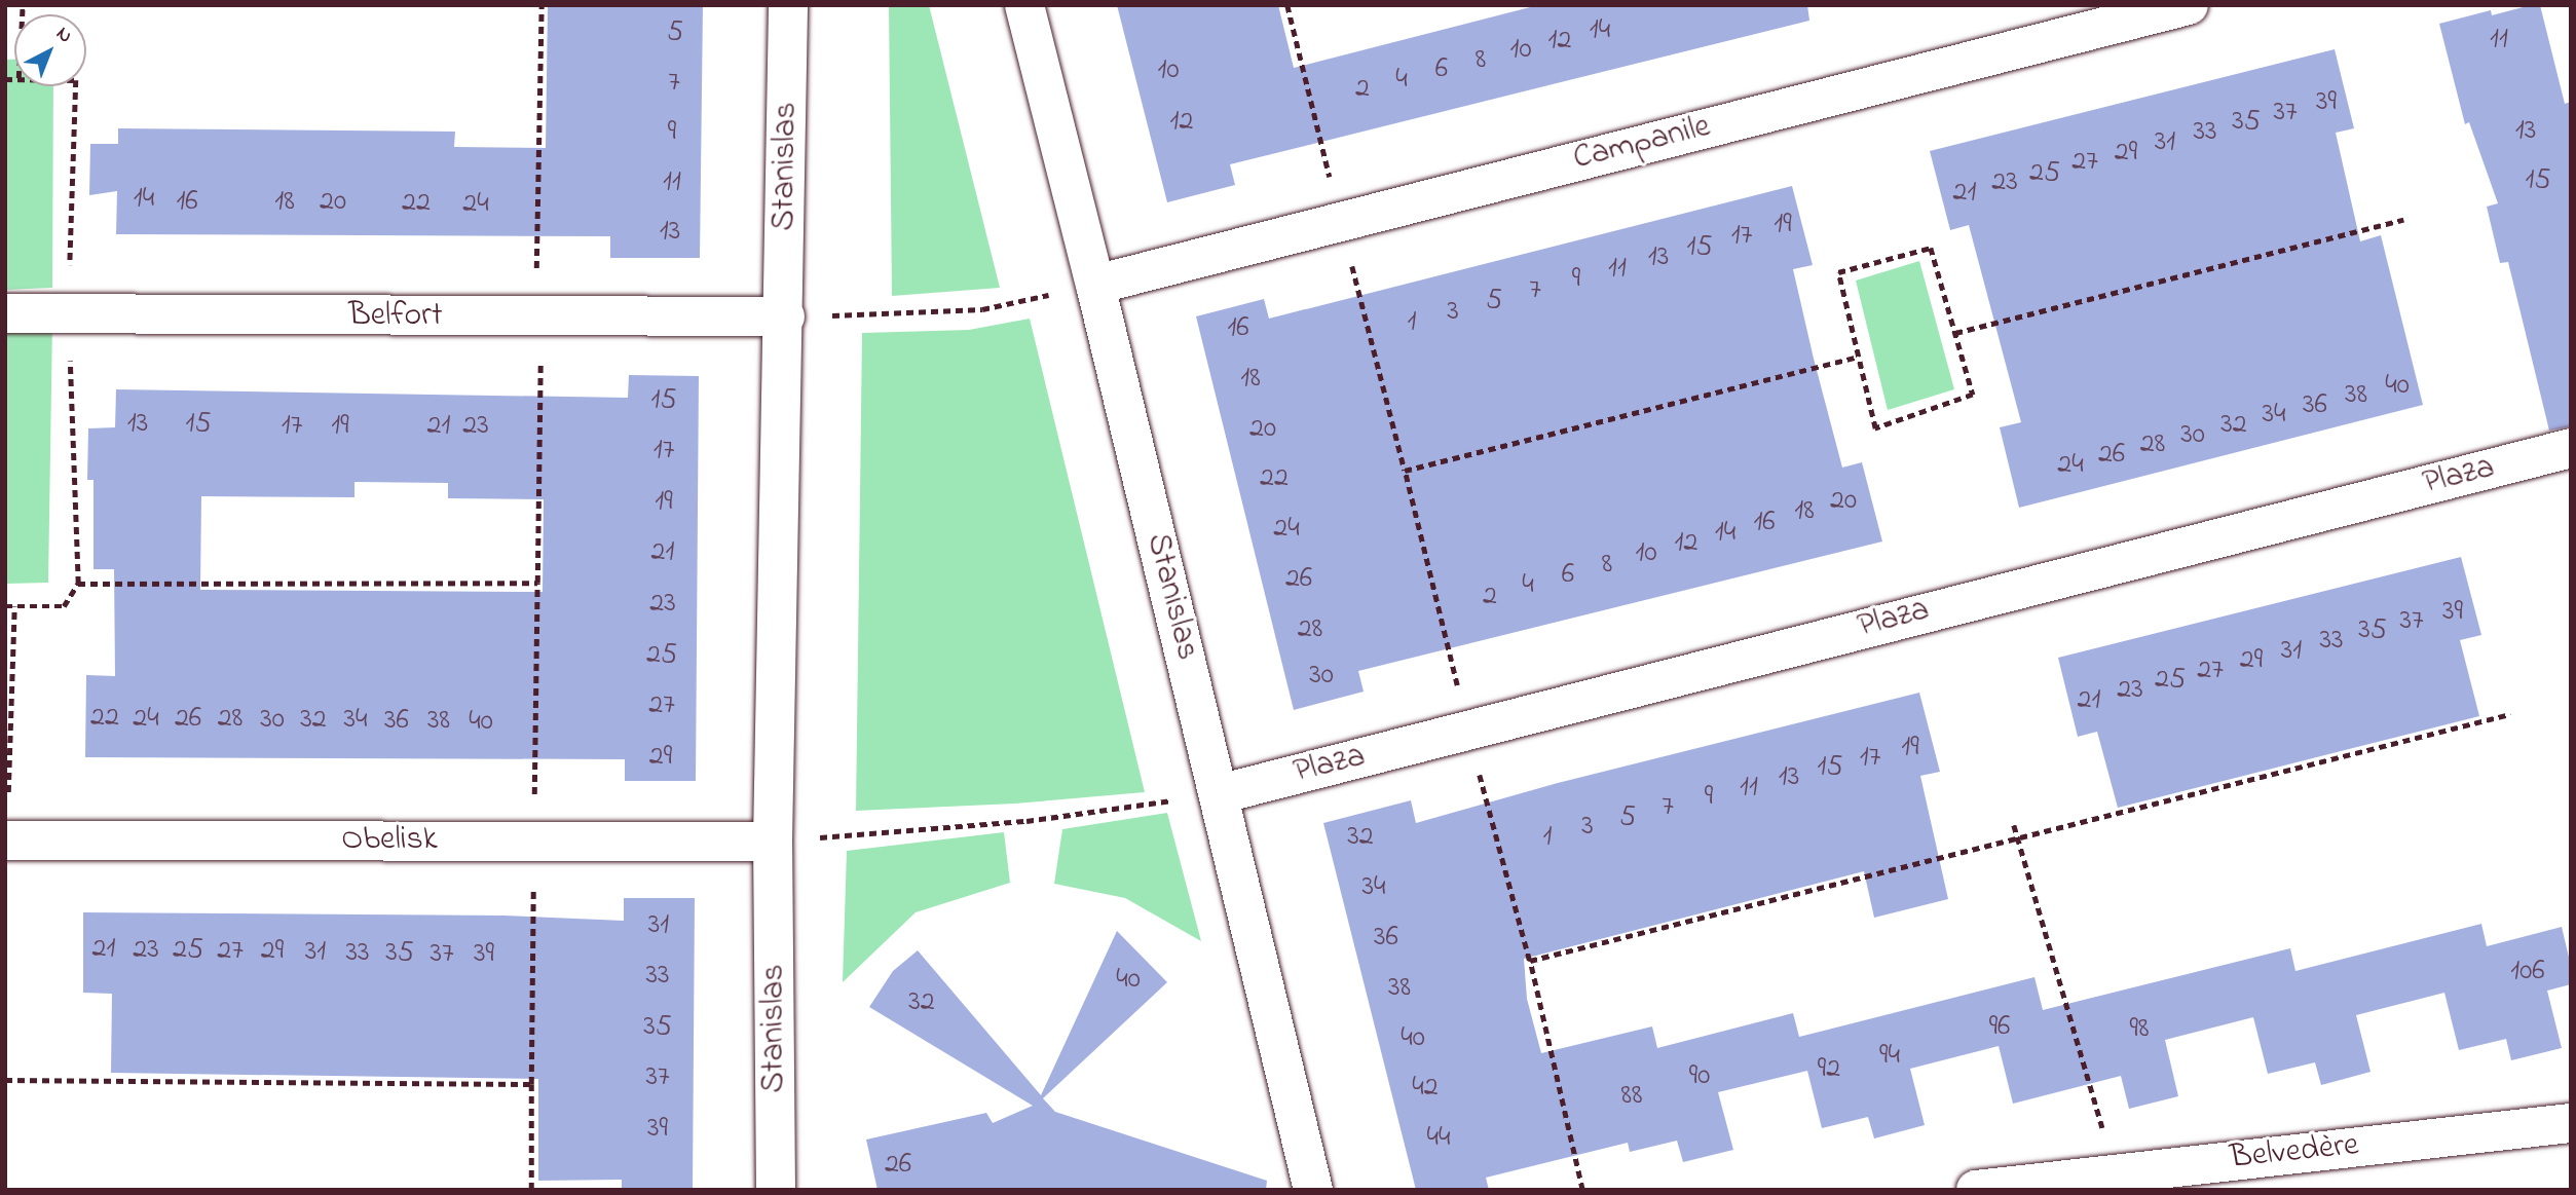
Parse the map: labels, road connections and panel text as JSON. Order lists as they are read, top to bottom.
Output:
{
  "streets": {
    "street": [
      "Campanile",
      "Stanislas",
      "Belfort",
      "Plaza",
      "Obelisk",
      "Belvedère"
    ]
  },
  "crossings": [
    ["Campanile", "Stanislas"],
    ["Stanislas", "Belfort"],
    ["Stanislas", "Plaza"],
    ["Stanislas", "Obelisk"]
  ],
  "house_numbers": [
    "14",
    "5",
    "11",
    "12",
    "10",
    "8",
    "6",
    "10",
    "4",
    "7",
    "2",
    "39",
    "37",
    "12",
    "35",
    "13",
    "9",
    "33",
    "31",
    "29",
    "27",
    "25",
    "15",
    "11",
    "23",
    "21",
    "14",
    "16",
    "18",
    "20",
    "22",
    "24",
    "19",
    "13",
    "17",
    "15",
    "13",
    "11",
    "9",
    "7",
    "5",
    "3",
    "1",
    "16",
    "18",
    "40",
    "38",
    "15",
    "36",
    "34",
    "13",
    "15",
    "32",
    "17",
    "19",
    "21",
    "23",
    "20",
    "30",
    "28",
    "17",
    "26",
    "24",
    "22",
    "20",
    "19",
    "18",
    "16",
    "24",
    "14",
    "12",
    "21",
    "10",
    "8",
    "6",
    "26",
    "4",
    "2",
    "23",
    "39",
    "37",
    "28",
    "35",
    "33",
    "31",
    "25",
    "29",
    "27",
    "30",
    "25",
    "23",
    "21",
    "27",
    "22",
    "24",
    "26",
    "28",
    "30",
    "32",
    "34",
    "36",
    "38",
    "40",
    "19",
    "29",
    "17",
    "15",
    "13",
    "11",
    "9",
    "7",
    "5",
    "3",
    "32",
    "1",
    "34",
    "31",
    "36",
    "21",
    "23",
    "25",
    "27",
    "29",
    "31",
    "33",
    "35",
    "37",
    "39",
    "106",
    "33",
    "40",
    "38",
    "32",
    "35",
    "96",
    "98",
    "40",
    "94",
    "92",
    "90",
    "37",
    "42",
    "88",
    "39",
    "44",
    "26"
  ],
  "north": "top right"
}
